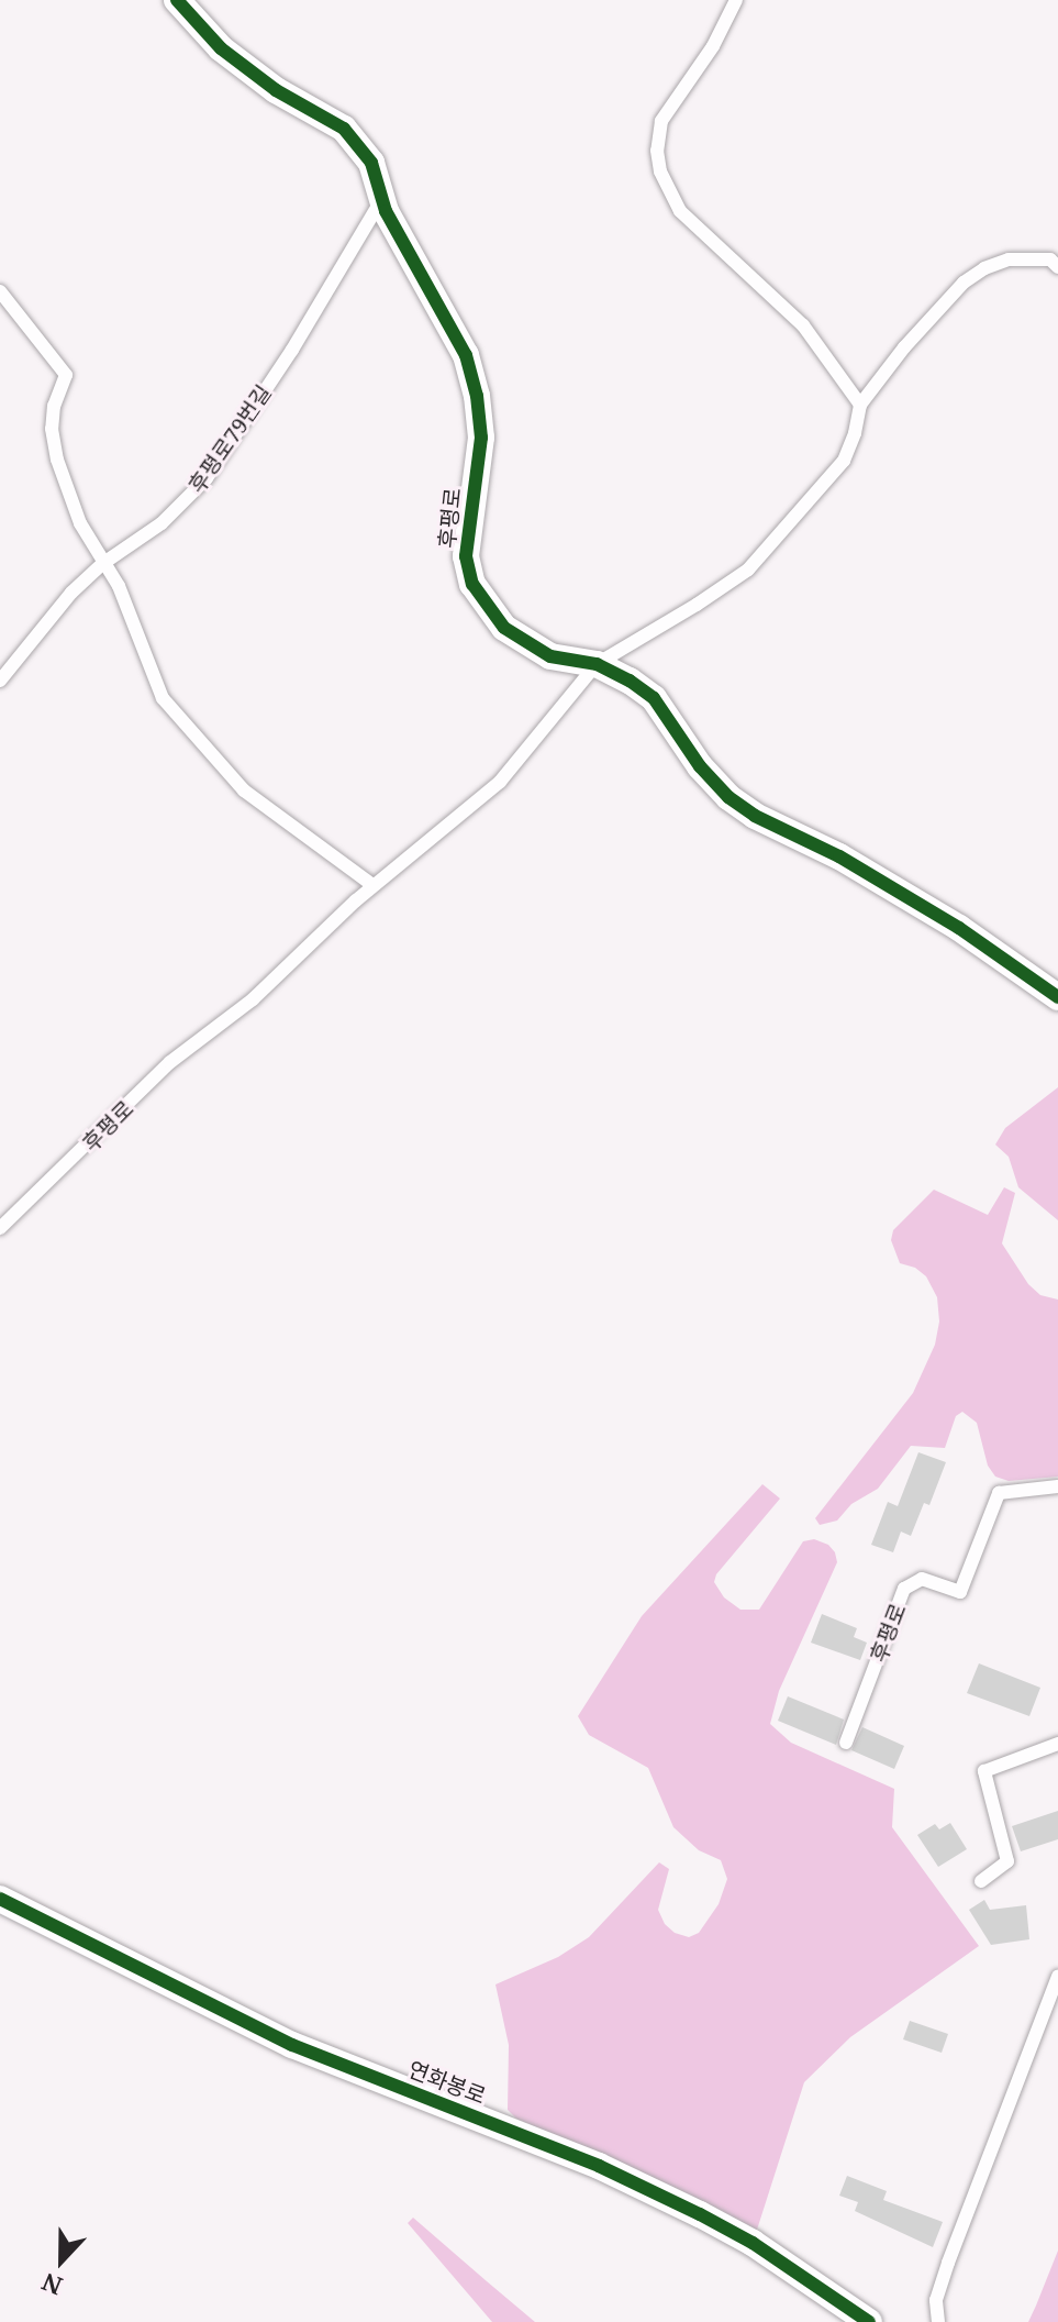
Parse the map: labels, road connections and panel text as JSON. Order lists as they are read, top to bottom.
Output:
{
  "streets": {
    "street": ["후평로", "연화봉로"],
    "lane": ["후평로79번길"]
  },
  "crossings": [
    ["후평로79번길", "후평로"]
  ],
  "north": "bottom"
}
